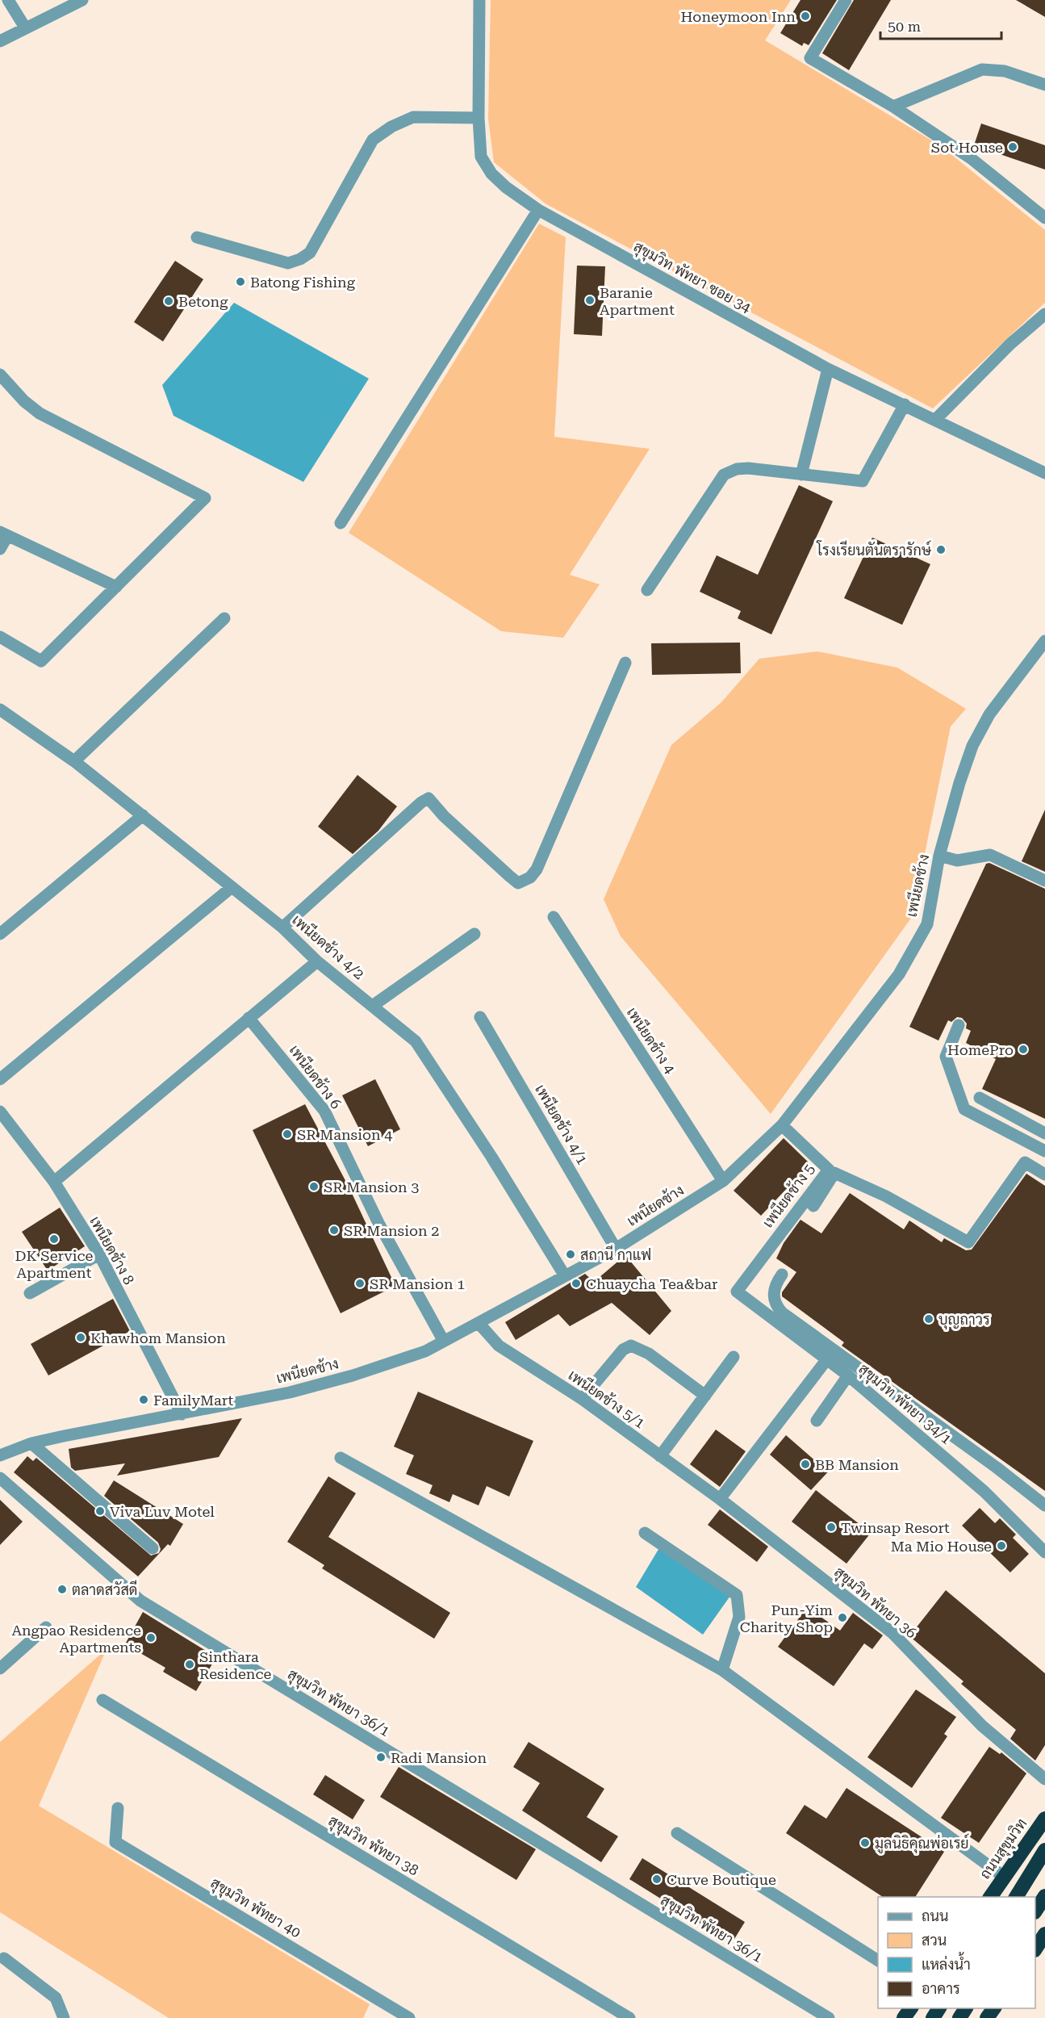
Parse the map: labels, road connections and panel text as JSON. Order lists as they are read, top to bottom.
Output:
{
  "streets": {
    "highway": ["ถนนสุขุมวิท"],
    "street": [
      "สุขุมวิท พัทยา ซอย 34",
      "เพนียดช้าง",
      "เพนียดช้าง 4/2",
      "เพนียดช้าง 4",
      "เพนียดช้าง 6",
      "เพนียดช้าง 4/1",
      "เพนียดช้าง 5",
      "เพนียดช้าง 8",
      "เพนียดช้าง 5/1",
      "สุขุมวิท พัทยา 34/1",
      "สุขุมวิท พัทยา 36",
      "สุขุมวิท พัทยา 36/1",
      "สุขุมวิท พัทยา 38",
      "สุขุมวิท พัทยา 40"
    ]
  },
  "crossings": [
    ["เพนียดช้าง", "เพนียดช้าง 4/2"],
    ["เพนียดช้าง", "เพนียดช้าง 4"],
    ["เพนียดช้าง", "เพนียดช้าง 6"],
    ["เพนียดช้าง", "เพนียดช้าง 4/1"],
    ["เพนียดช้าง", "เพนียดช้าง 5"],
    ["เพนียดช้าง", "เพนียดช้าง 8"],
    ["เพนียดช้าง", "เพนียดช้าง 5/1"],
    ["เพนียดช้าง 5", "สุขุมวิท พัทยา 34/1"],
    ["เพนียดช้าง 5/1", "สุขุมวิท พัทยา 36"]
  ],
  "places": [
    "Honeymoon Inn",
    "Sot House",
    "Batong Fishing",
    "Baranie Apartment",
    "Betong",
    "โรงเรียนตันตรารักษ์",
    "HomePro",
    "SR Mansion 4",
    "SR Mansion 3",
    "SR Mansion 2",
    "DK Service Apartment",
    "สถานี กาแฟ",
    "SR Mansion 1",
    "Chuaycha Tea&bar",
    "บุญถาวร",
    "Khawhom Mansion",
    "FamilyMart",
    "BB Mansion",
    "Viva Luv Motel",
    "Twinsap Resort",
    "Ma Mio House",
    "ตลาดสวัสดี",
    "Pun-Yim Charity Shop",
    "Angpao Residence Apartments",
    "Sinthara Residence",
    "Radi Mansion",
    "มูลนิธิคุณพ่อเรย์",
    "Curve Boutique"
  ],
  "legend": [
    "ถนน",
    "สวน",
    "แหล่งน้ำ",
    "อาคาร"
  ],
  "scale_bar": "50 m"
}
